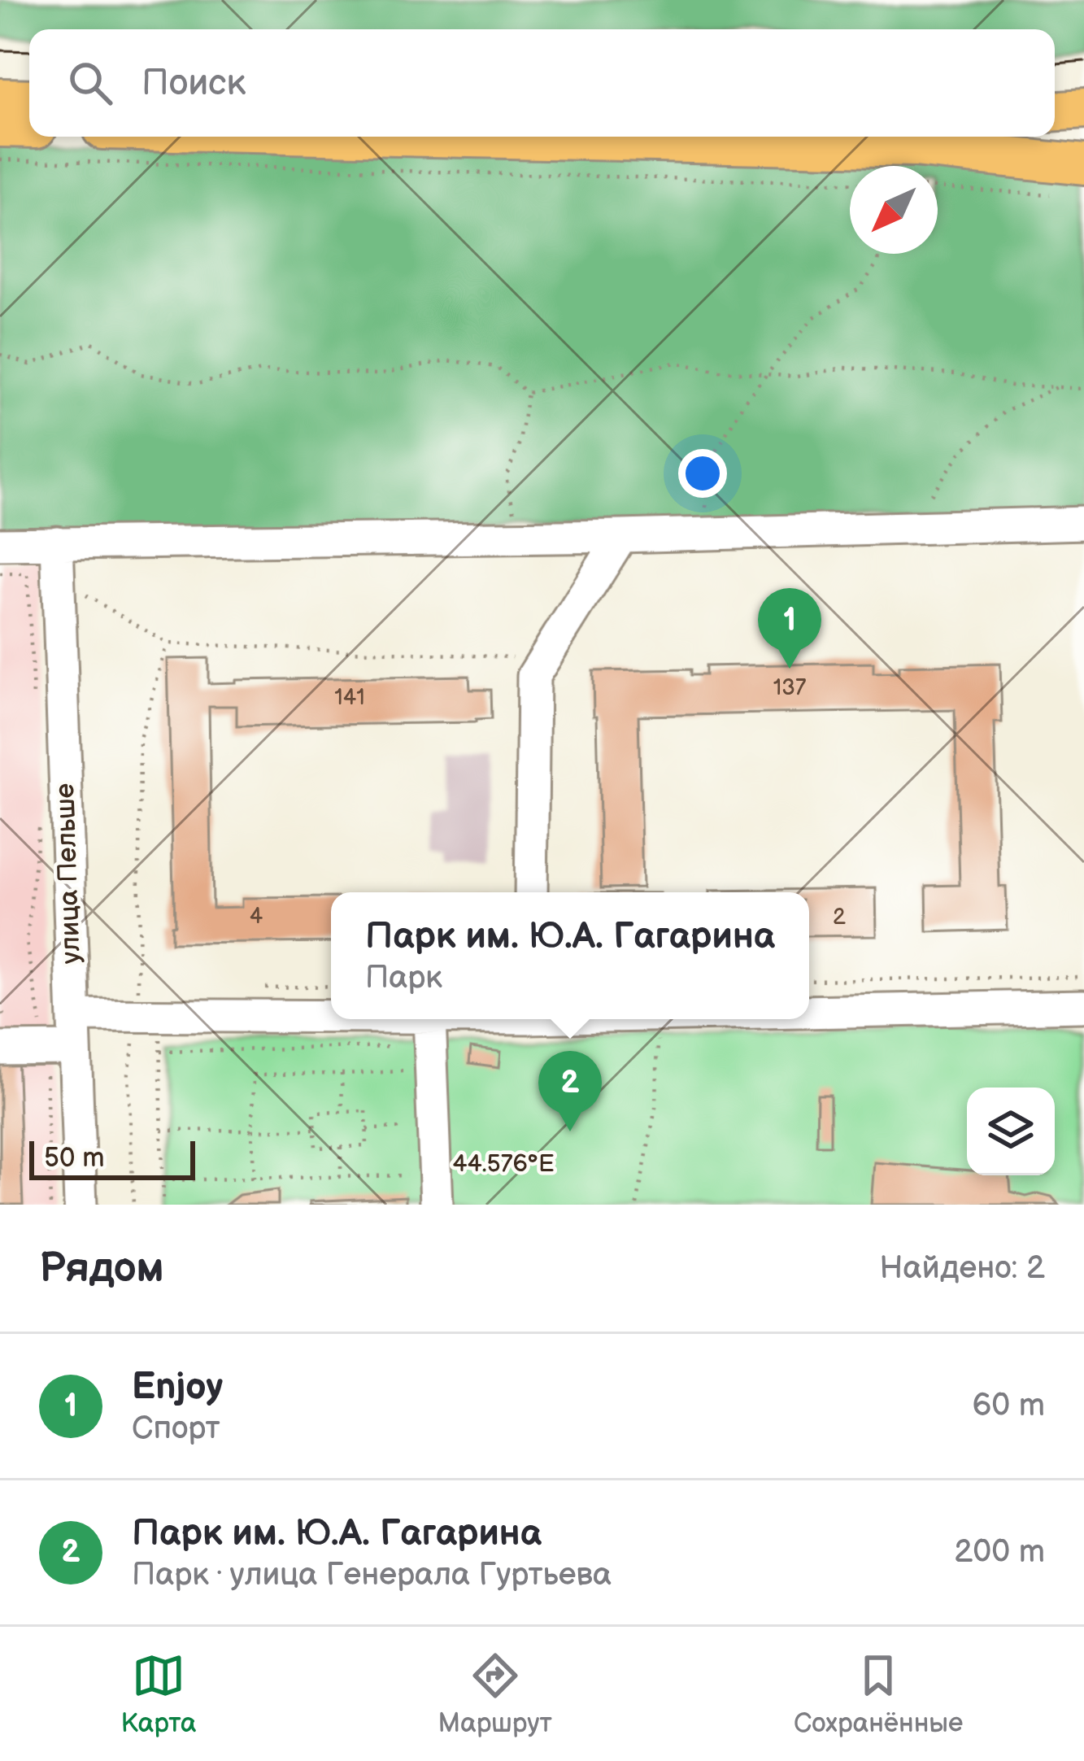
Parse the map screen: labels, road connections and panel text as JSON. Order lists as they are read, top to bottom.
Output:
{
  "streets": {
    "street": ["улица Пельше"]
  },
  "house_numbers": [
    "137",
    "141",
    "4",
    "2"
  ],
  "scale_bar": "50 m",
  "north": "bottom left",
  "page": {
    "search": "Поиск",
    "pins": ["1", "2"],
    "popup": ["Парк им. Ю.А. Гагарина", "Парк"],
    "scale": "50 m",
    "heading": ["Рядом", "Найдено: 2"],
    "list": [
      {
        "mark": "1",
        "name": "Enjoy",
        "note": "Спорт",
        "value": "60 m"
      },
      {
        "mark": "2",
        "name": "Парк им. Ю.А. Гагарина",
        "note": "Парк · улица Генерала Гуртьева",
        "value": "200 m"
      }
    ],
    "nav": ["Карта", "Маршрут", "Сохранённые"]
  },
  "coordinates": ["44.576°E"]
}
